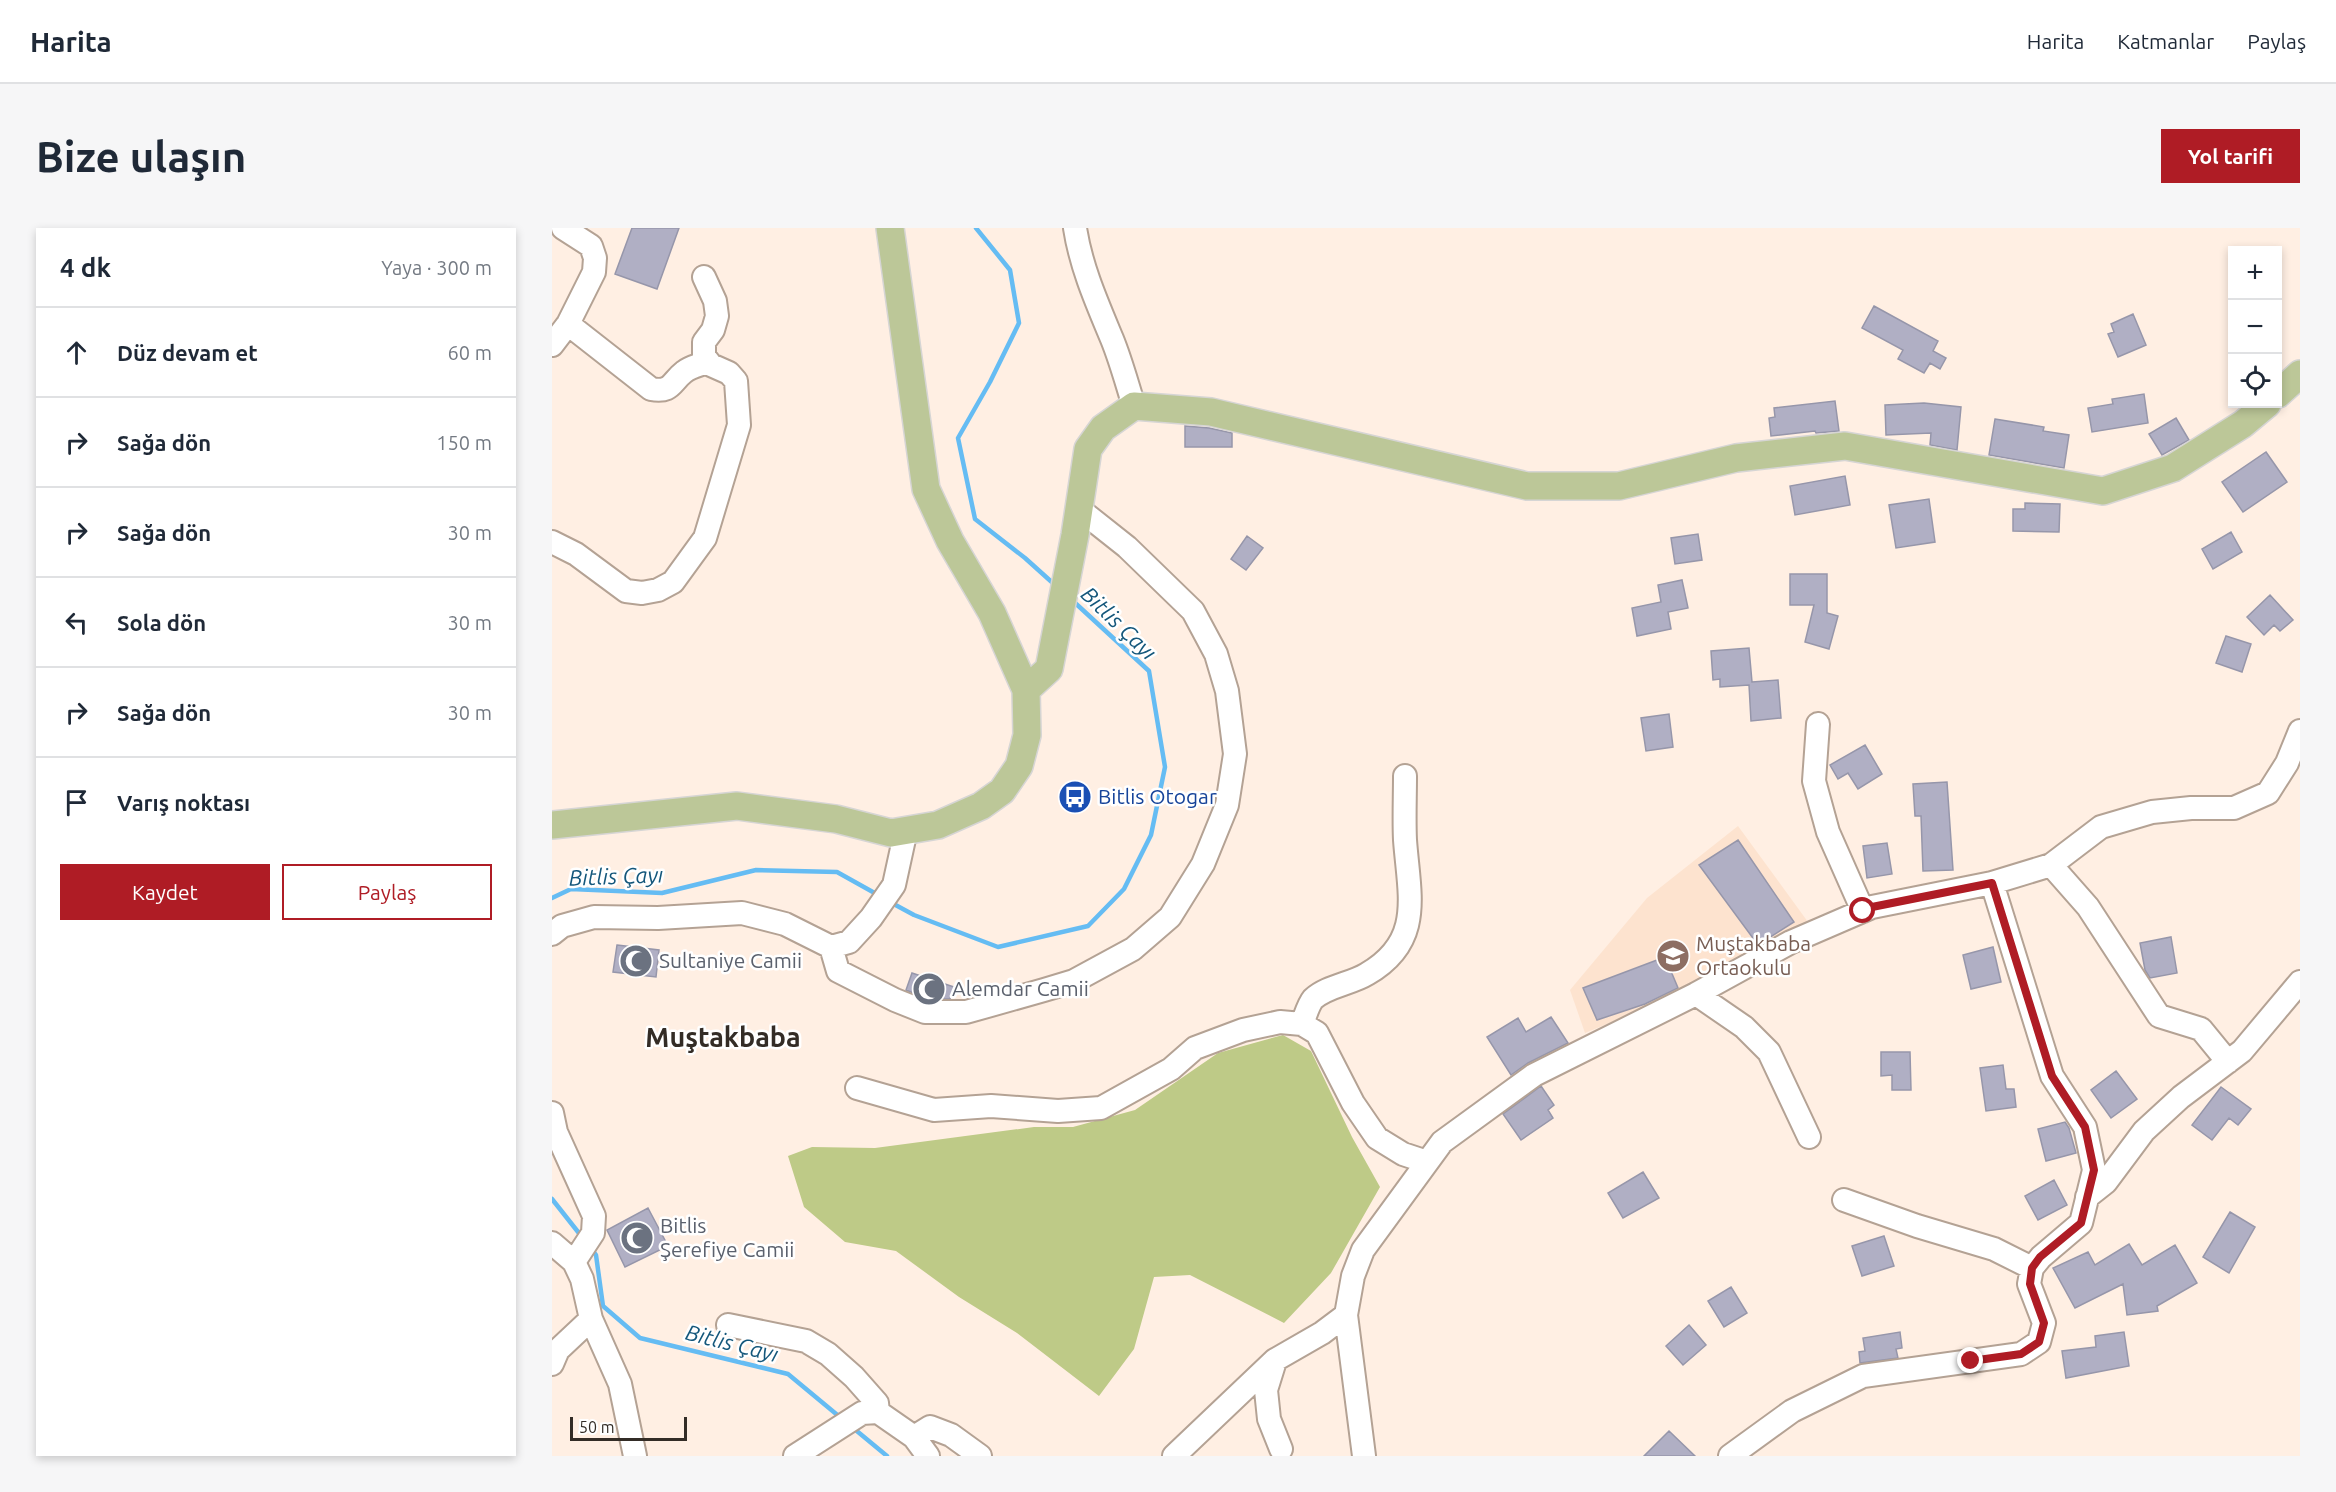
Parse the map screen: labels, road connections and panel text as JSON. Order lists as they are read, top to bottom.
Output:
{
  "districts": ["Muştakbaba"],
  "water": ["Bitlis Çayı"],
  "places": {
    "bus stop": ["Bitlis Otogar"],
    "school or university": ["Muştakbaba Ortaokulu"],
    "mosque": ["Sultaniye Camii", "Alemdar Camii", "Bitlis Şerefiye Camii"]
  },
  "scale_bar": "50 m",
  "page": {
    "header": "Harita",
    "nav": ["Harita", "Katmanlar", "Paylaş"],
    "buttons": [
      "Yol tarifi",
      ["Kaydet", "Paylaş"]
    ],
    "title": "Bize ulaşın",
    "heading": ["4 dk", "Yaya · 300 m"],
    "map_buttons": ["+", "−"],
    "list": [
      ["Düz devam et", "60 m"],
      ["Sağa dön", "150 m"],
      ["Sağa dön", "30 m"],
      ["Sola dön", "30 m"],
      ["Sağa dön", "30 m"],
      "Varış noktası"
    ],
    "scale": "50 m"
  }
}
